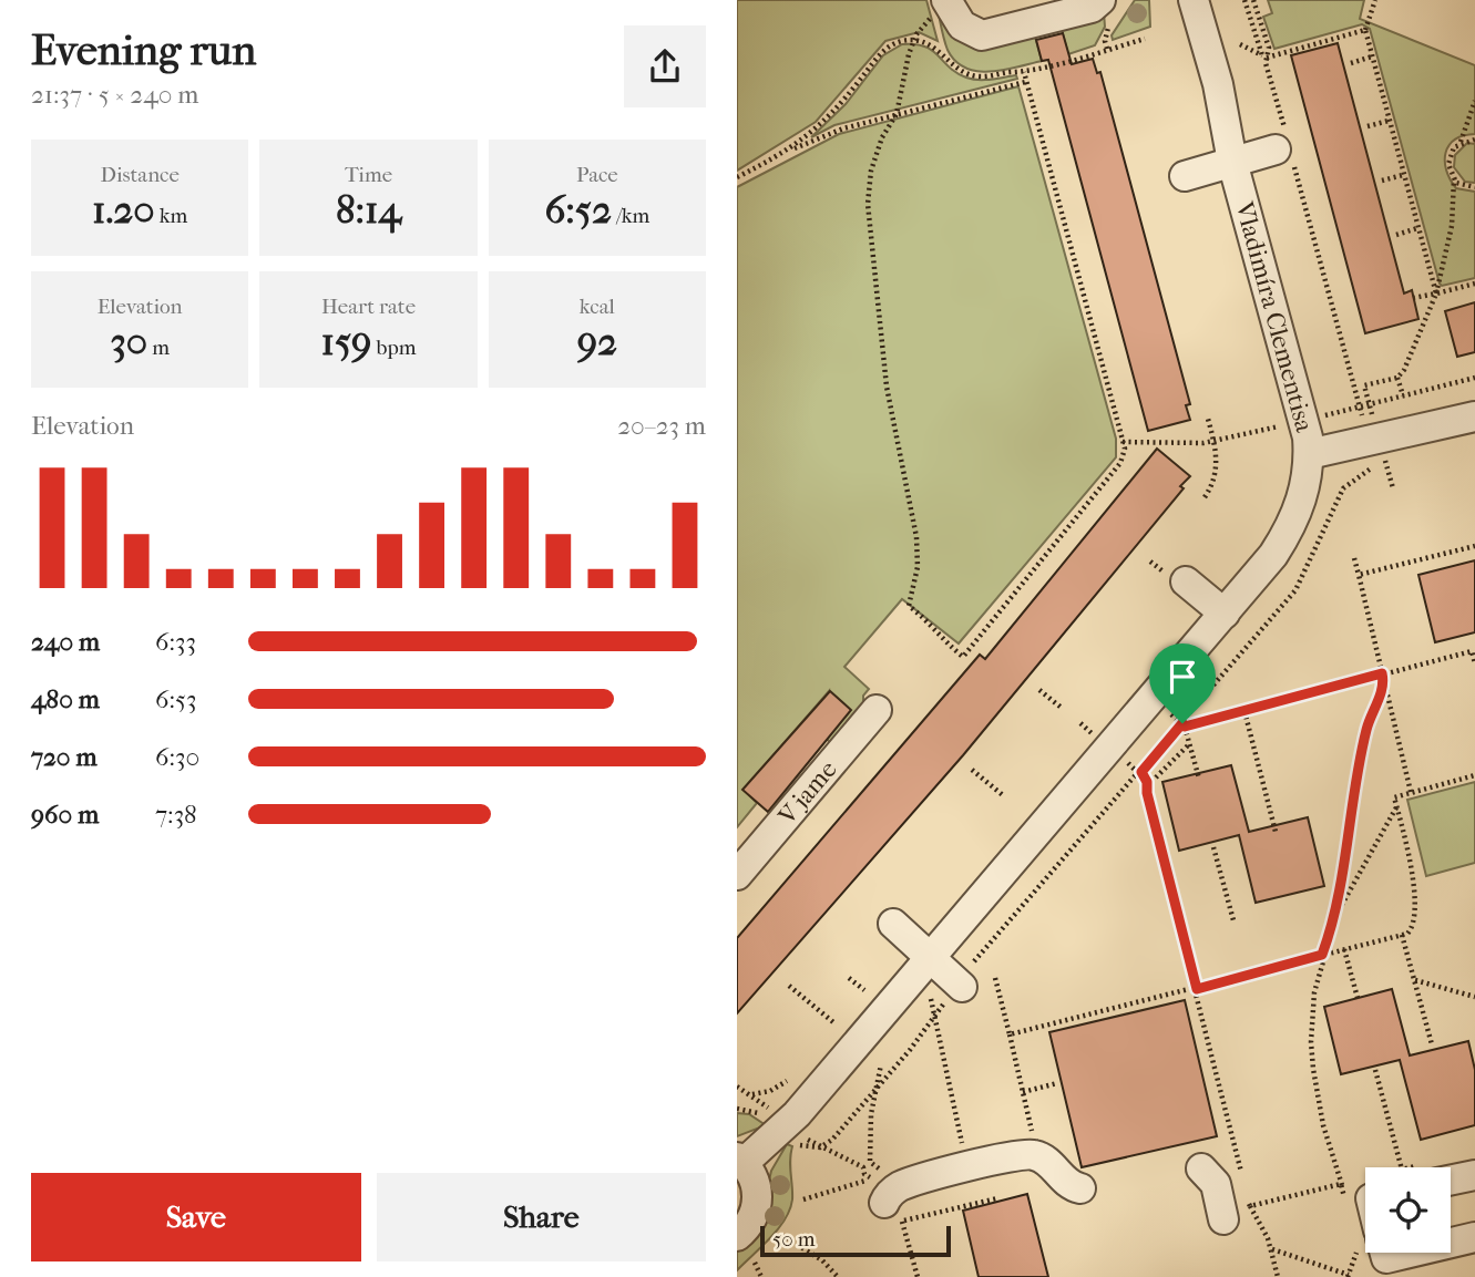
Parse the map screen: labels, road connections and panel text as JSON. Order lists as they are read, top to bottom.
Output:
{
  "streets": {
    "street": ["Vladimíra Clementisa", "V jame"]
  },
  "scale_bar": "50 m",
  "page": {
    "heading": ["Evening run", "21:37 · 5 × 240 m"],
    "stats": [
      ["Distance", "1.20 km"],
      ["Time", "8:14"],
      ["Pace", "6:52 /km"],
      ["Elevation", "30 m"],
      ["Heart rate", "159 bpm"],
      ["kcal", "92"]
    ],
    "chart": ["Elevation", "20–23 m"],
    "list": [
      {
        "name": "240 m",
        "note": "6:33"
      },
      {
        "name": "480 m",
        "note": "6:53"
      },
      {
        "name": "720 m",
        "note": "6:30"
      },
      {
        "name": "960 m",
        "note": "7:38"
      }
    ],
    "buttons": ["Save", "Share"],
    "scale": "50 m"
  }
}
